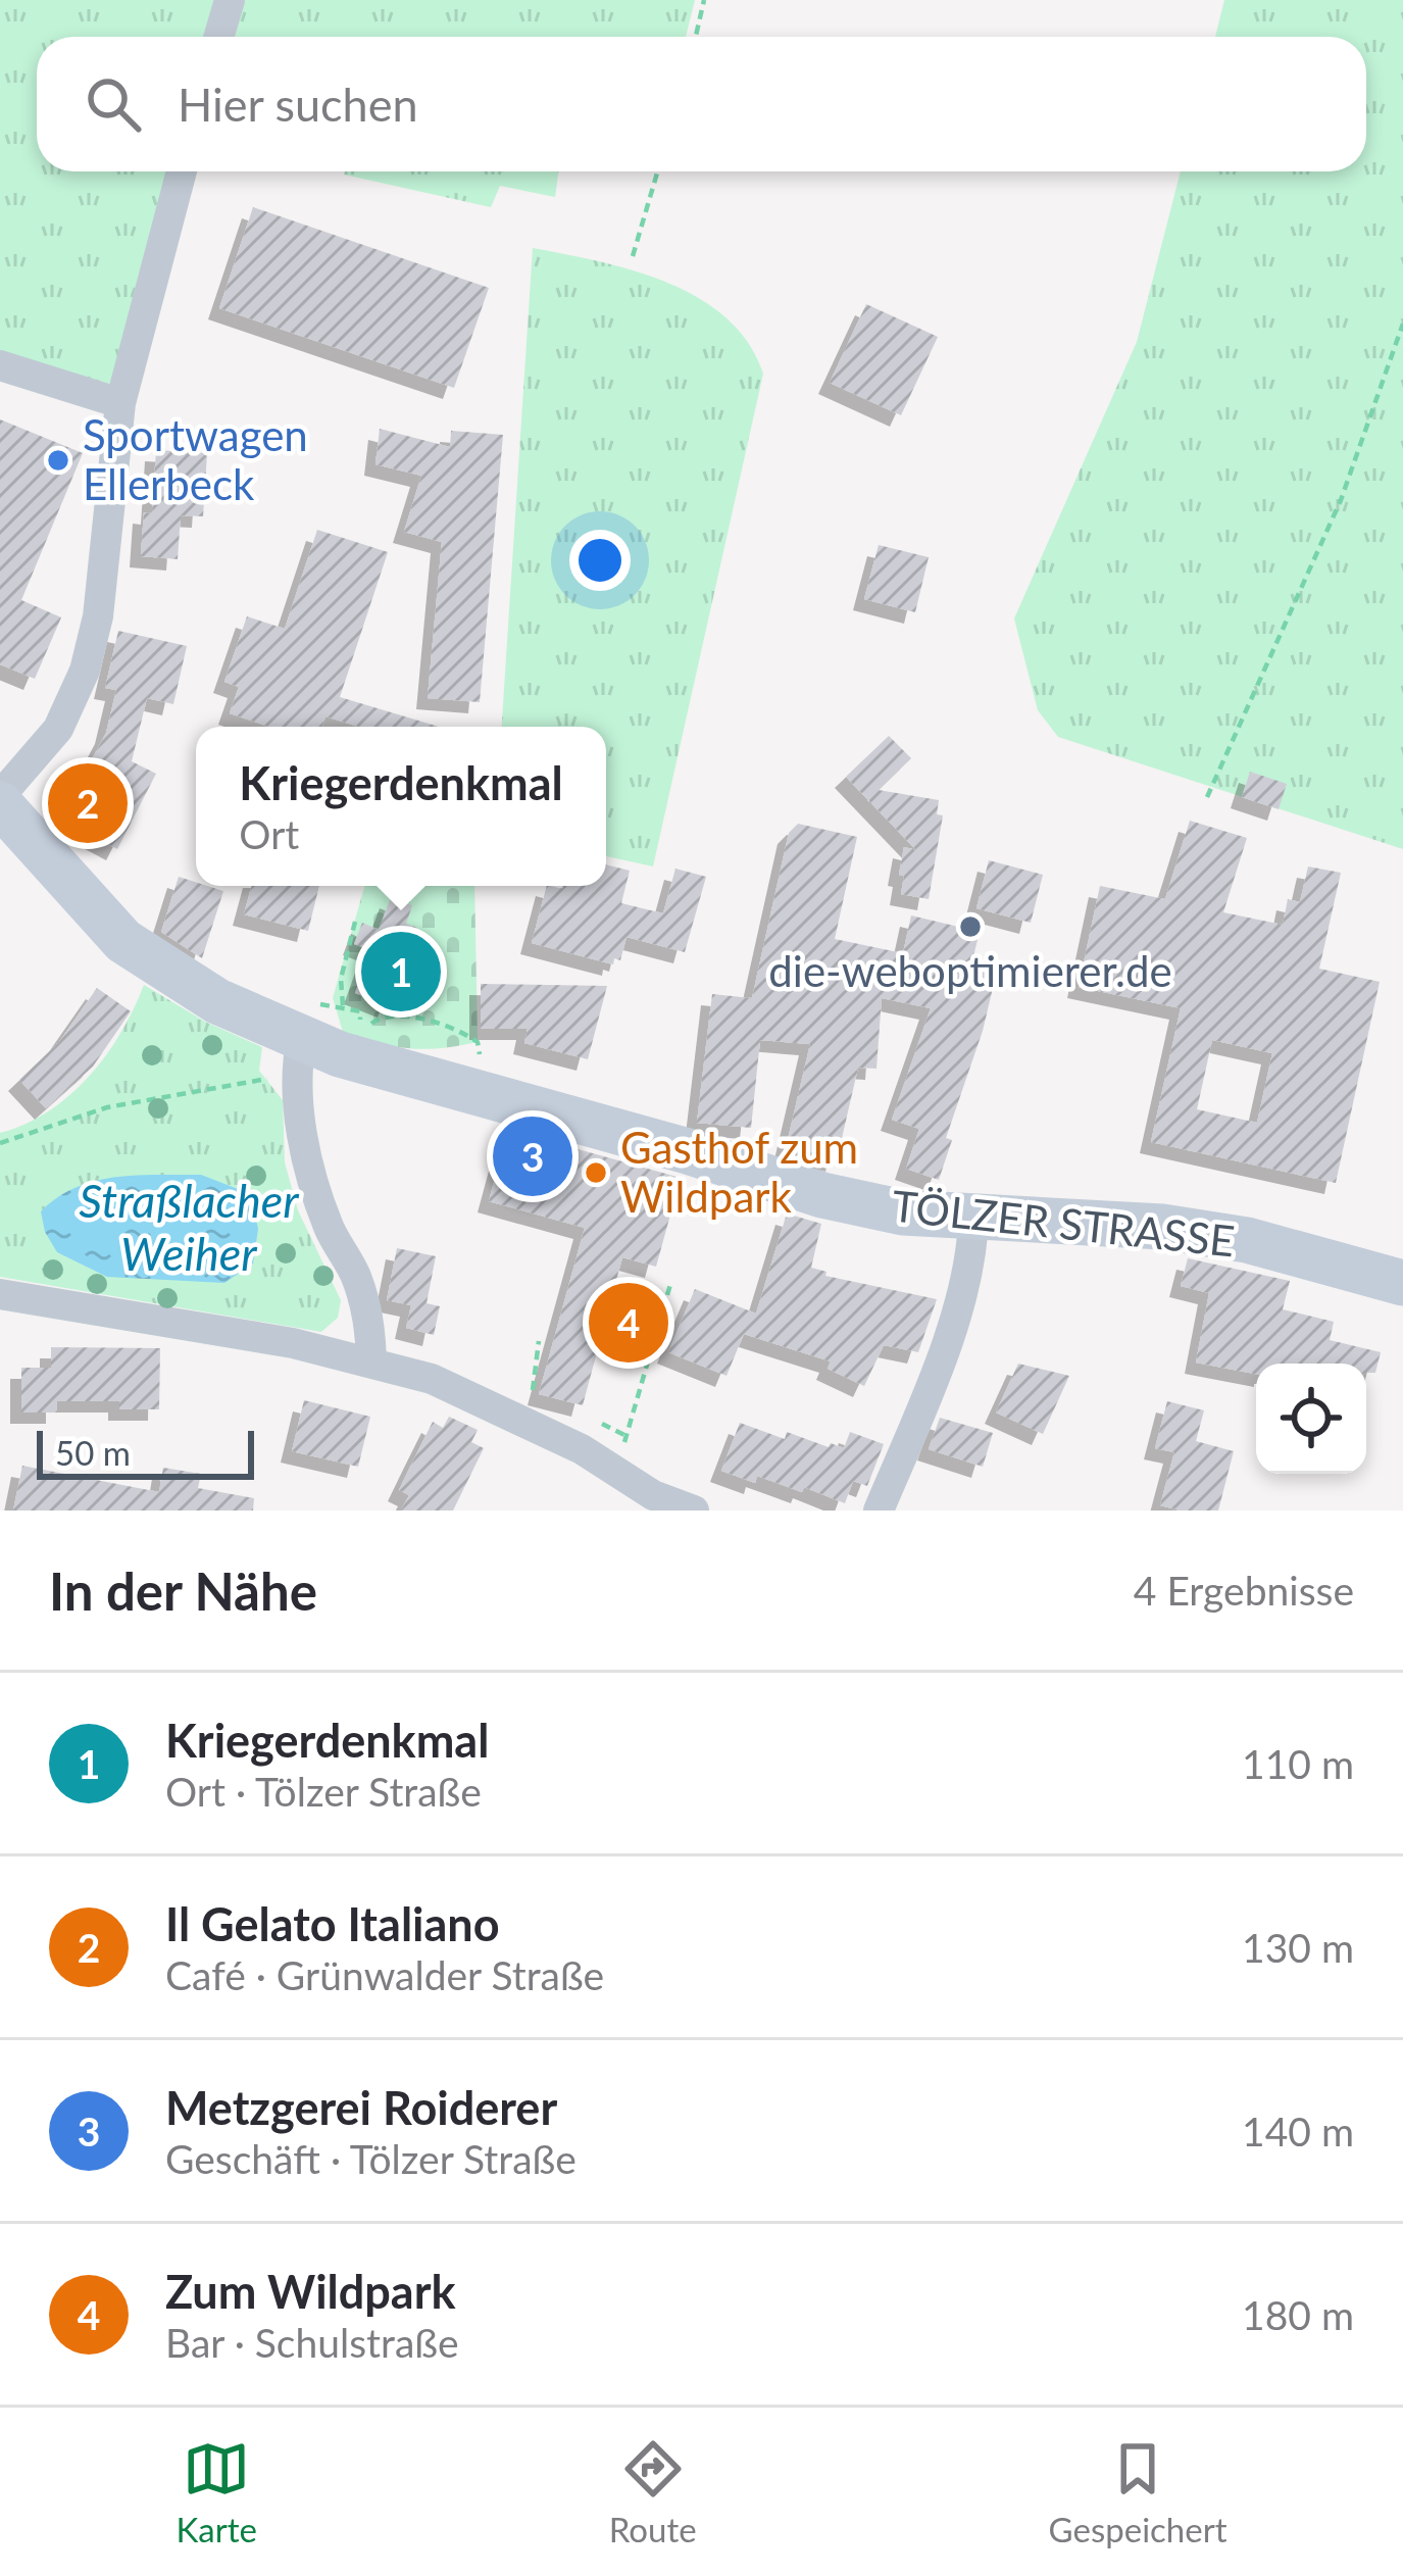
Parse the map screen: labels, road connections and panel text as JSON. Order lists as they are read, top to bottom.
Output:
{
  "streets": {
    "main road": ["TÖLZER STRASSE"]
  },
  "water": ["Straßlacher Weiher"],
  "places": ["Sportwagen Ellerbeck", "die-weboptimierer.de", "Gasthof zum Wildpark"],
  "scale_bar": "50 m",
  "page": {
    "search": "Hier suchen",
    "popup": ["Kriegerdenkmal", "Ort"],
    "pins": [
      "2",
      "1",
      "3",
      "4"
    ],
    "scale": "50 m",
    "heading": ["In der Nähe", "4 Ergebnisse"],
    "list": [
      {
        "mark": "1",
        "name": "Kriegerdenkmal",
        "note": "Ort · Tölzer Straße",
        "value": "110 m"
      },
      {
        "mark": "2",
        "name": "Il Gelato Italiano",
        "note": "Café · Grünwalder Straße",
        "value": "130 m"
      },
      {
        "mark": "3",
        "name": "Metzgerei Roiderer",
        "note": "Geschäft · Tölzer Straße",
        "value": "140 m"
      },
      {
        "mark": "4",
        "name": "Zum Wildpark",
        "note": "Bar · Schulstraße",
        "value": "180 m"
      }
    ],
    "nav": ["Karte", "Route", "Gespeichert"]
  }
}
